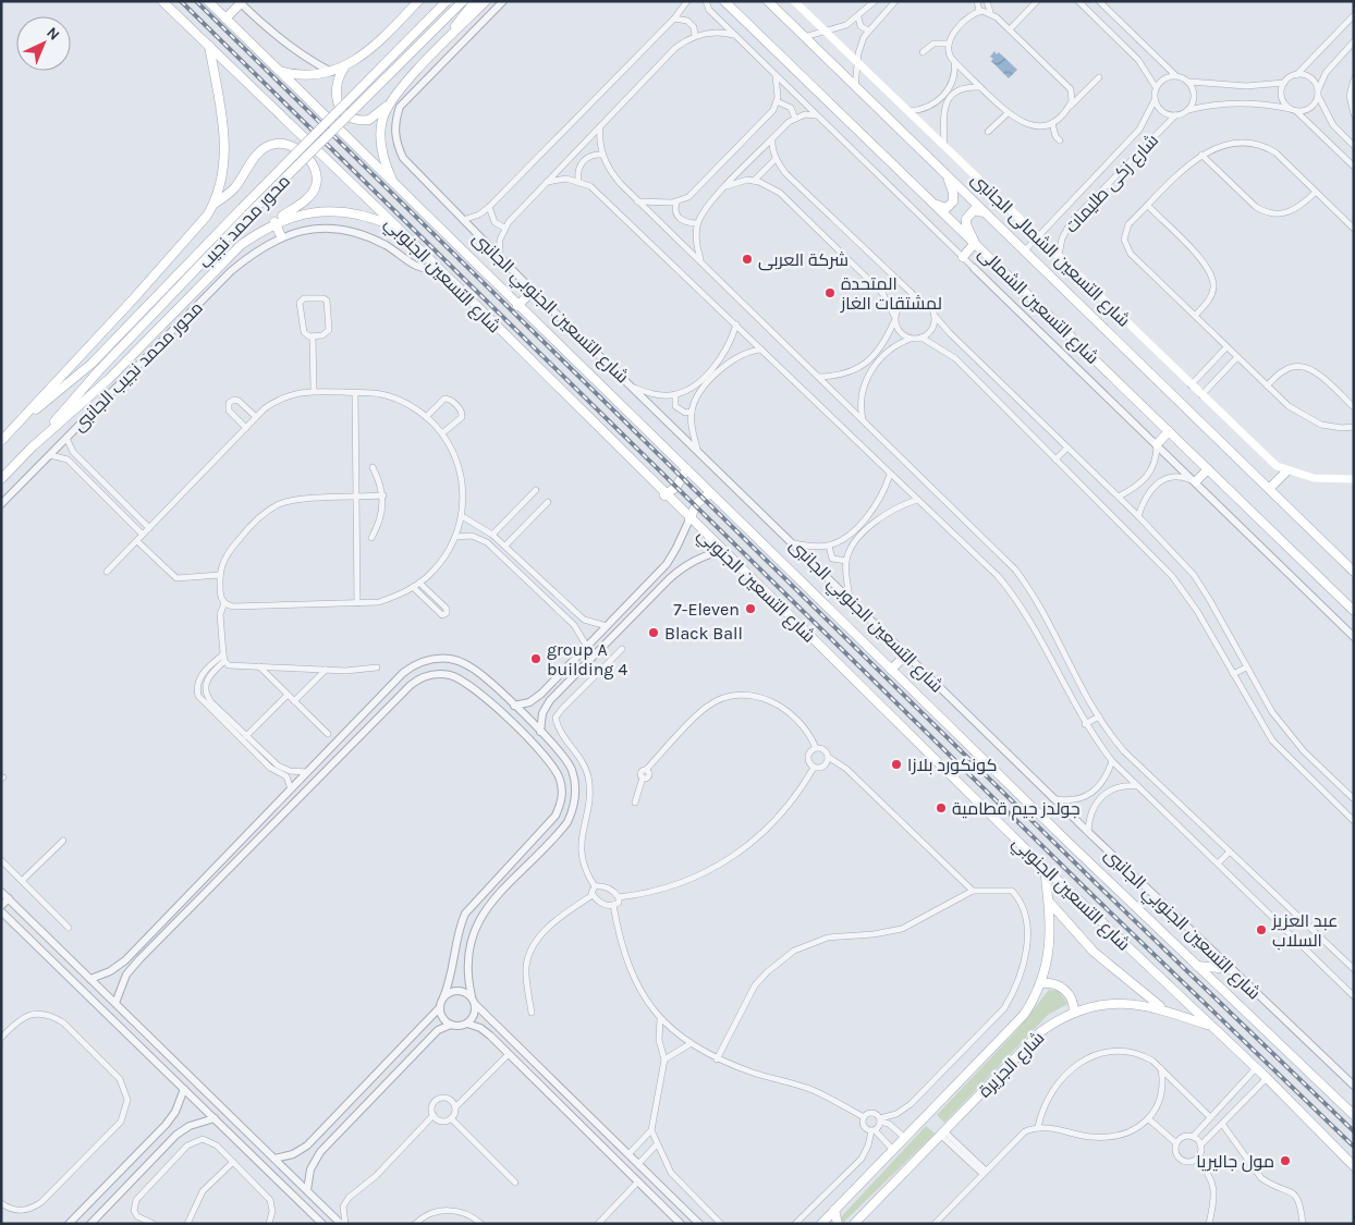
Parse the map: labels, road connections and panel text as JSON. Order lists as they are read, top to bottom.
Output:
{
  "streets": {
    "main road": [
      "محور محمد نجيب",
      "شارع التسعين الشمالى الجانبى",
      "شارع التسعين الجنوبي",
      "شارع التسعين الشمالى",
      "شارع الجزيرة"
    ],
    "street": ["شارع زكى طليمات", "شارع التسعين الجنوبي الجانبى", "محور محمد نجيب الجانبى"]
  },
  "crossings": [
    ["شارع زكى طليمات", "شارع التسعين الشمالى الجانبى"],
    ["شارع زكى طليمات", "شارع التسعين الشمالى"],
    ["محور محمد نجيب", "شارع التسعين الجنوبي"],
    ["شارع التسعين الجنوبي", "شارع الجزيرة"]
  ],
  "places": [
    "شركة العربى",
    "المتحدة لمشتقات الغاز",
    "7-Eleven",
    "Black Ball",
    "group A building 4",
    "كونكورد بلازا",
    "جولدز جيم قطامية",
    "عبد العزيز السلاب",
    "مول جاليريا"
  ],
  "north": "top right"
}
